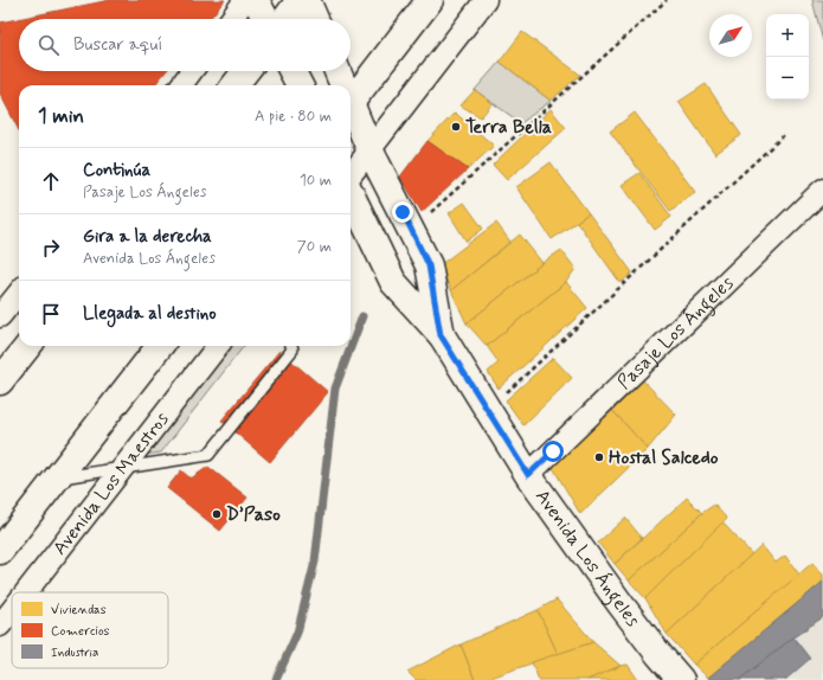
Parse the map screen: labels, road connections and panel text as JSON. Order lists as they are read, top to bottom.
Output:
{
  "streets": {
    "main road": ["Avenida Los Ángeles"],
    "street": ["Pasaje Los Ángeles", "Avenida Los Maestros"]
  },
  "crossings": [
    ["Pasaje Los Ángeles", "Avenida Los Ángeles"]
  ],
  "places": ["Terra Bella", "Hostal Salcedo", "D’Paso"],
  "legend": ["Viviendas", "Comercios", "Industria"],
  "north": "top right",
  "page": {
    "map_buttons": ["+", "−"],
    "search": "Buscar aquí",
    "heading": ["1 min", "A pie · 80 m"],
    "list": [
      ["Continúa", "Pasaje Los Ángeles", "10 m"],
      ["Gira a la derecha", "Avenida Los Ángeles", "70 m"],
      "Llegada al destino"
    ]
  }
}
